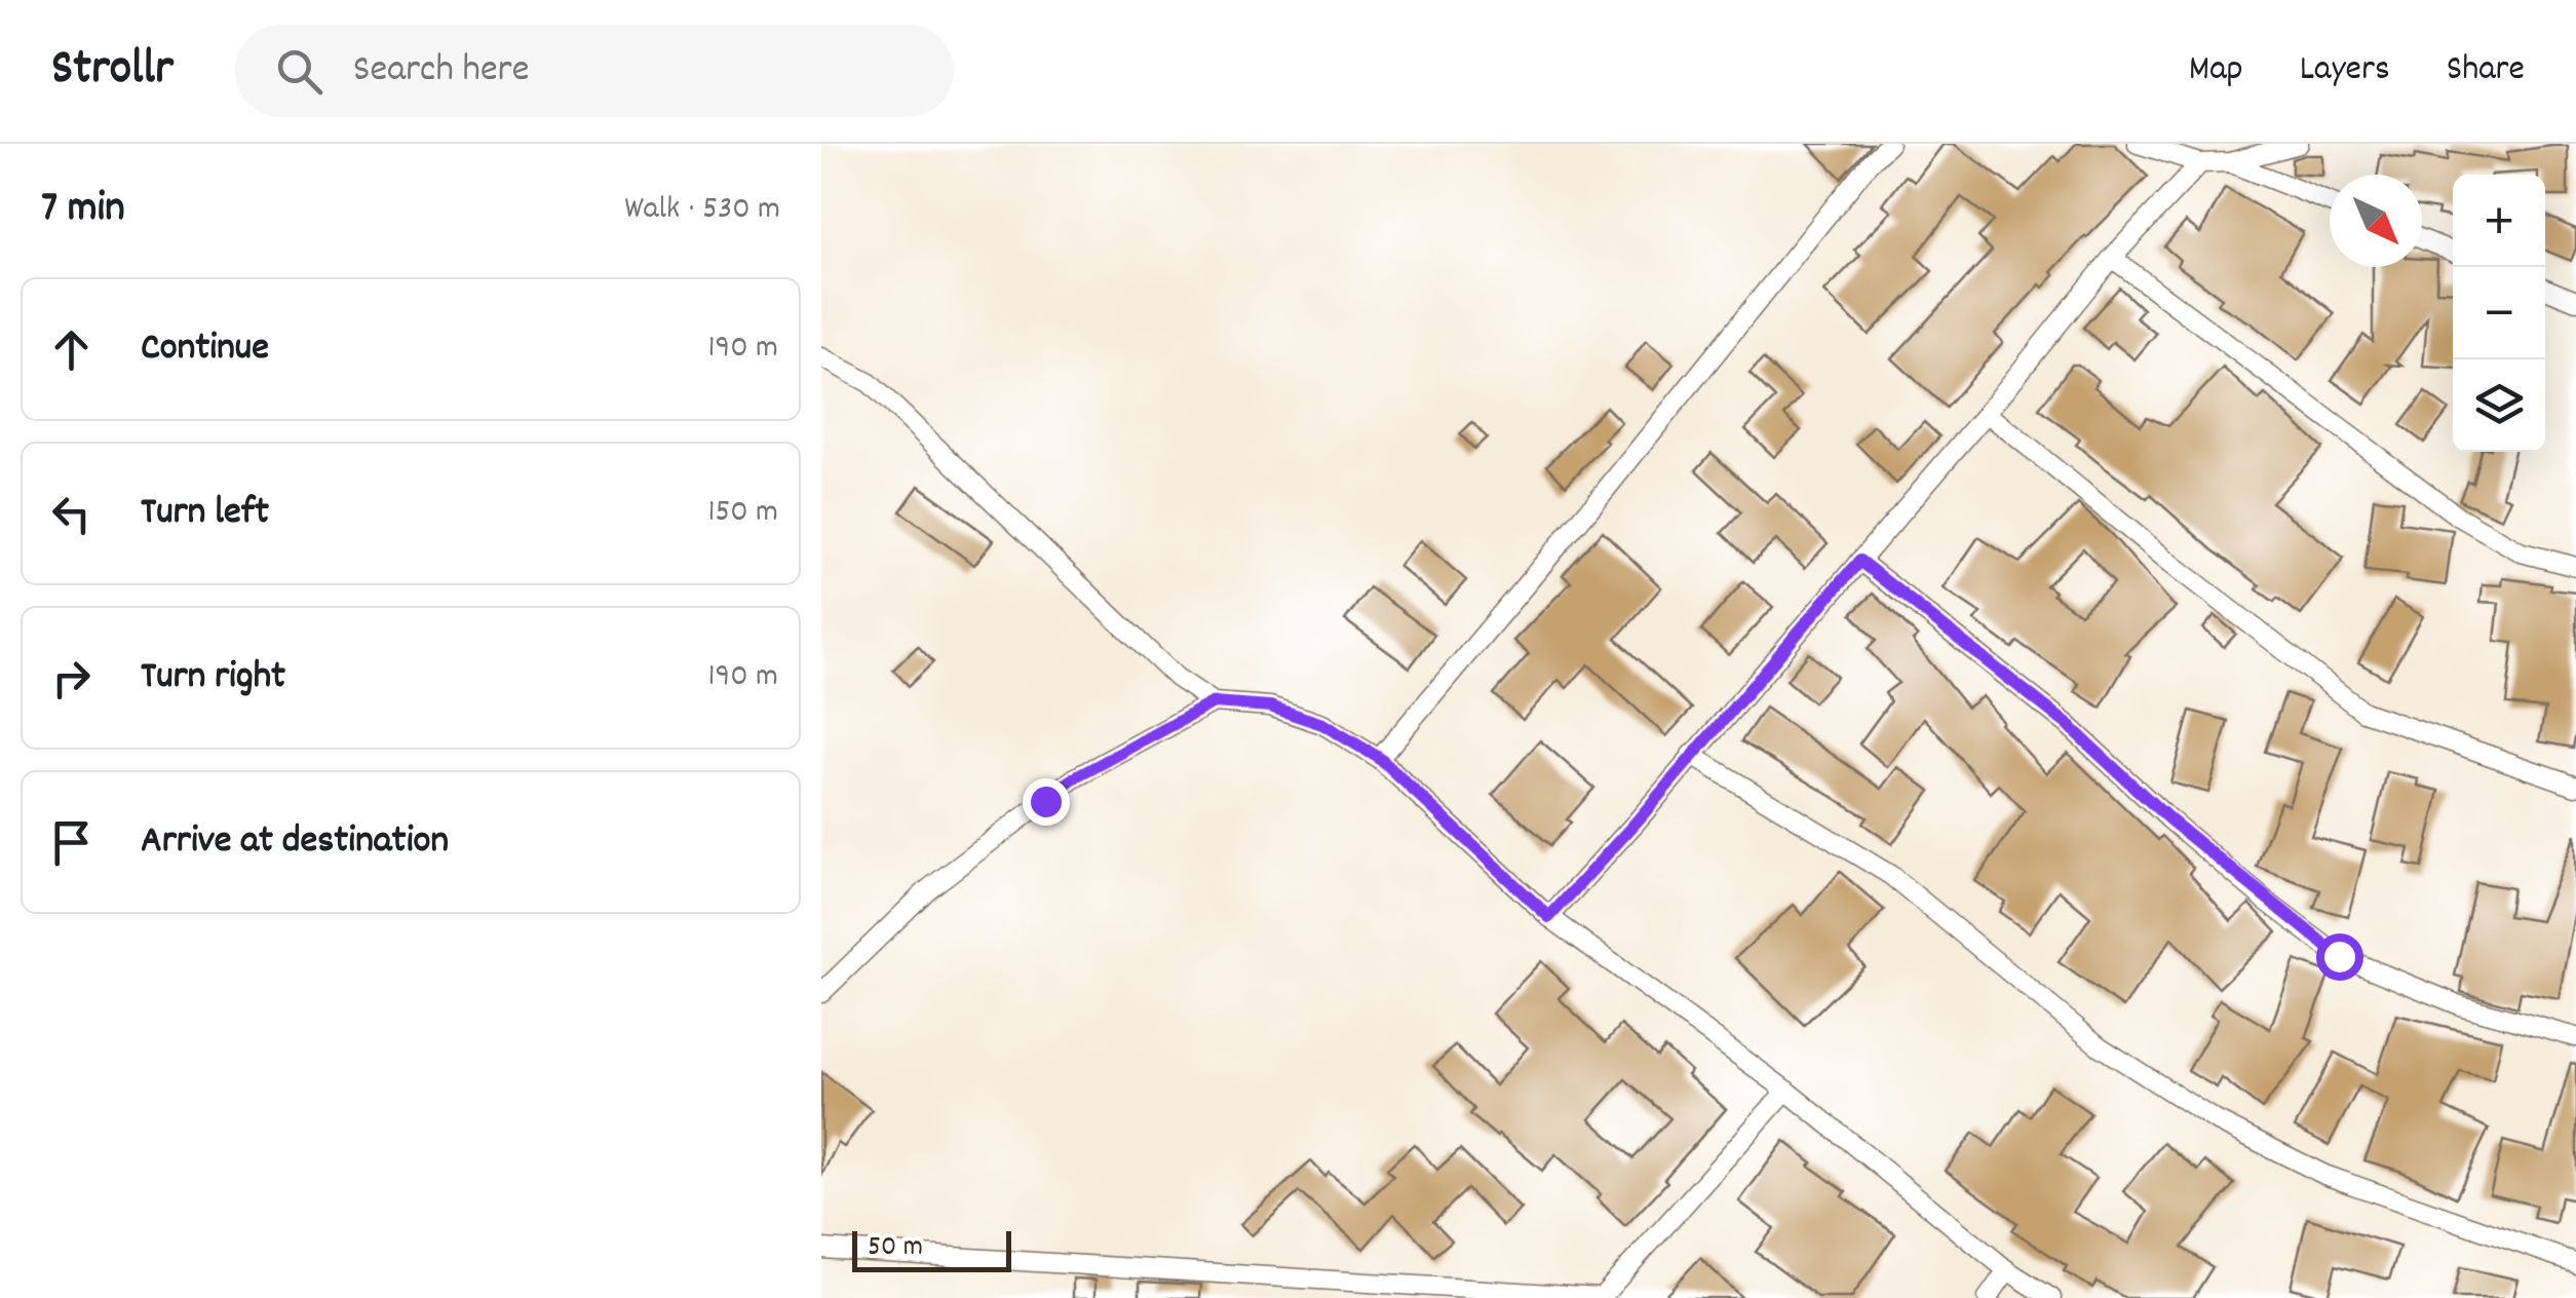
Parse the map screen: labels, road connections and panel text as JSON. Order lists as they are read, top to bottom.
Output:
{
  "scale_bar": "50 m",
  "north": "bottom right",
  "page": {
    "header": "Strollr",
    "search": "Search here",
    "nav": ["Map", "Layers", "Share"],
    "heading": ["7 min", "Walk · 530 m"],
    "map_buttons": ["+", "−"],
    "list": [
      ["Continue", "190 m"],
      ["Turn left", "150 m"],
      ["Turn right", "190 m"],
      "Arrive at destination"
    ],
    "scale": "50 m"
  }
}
